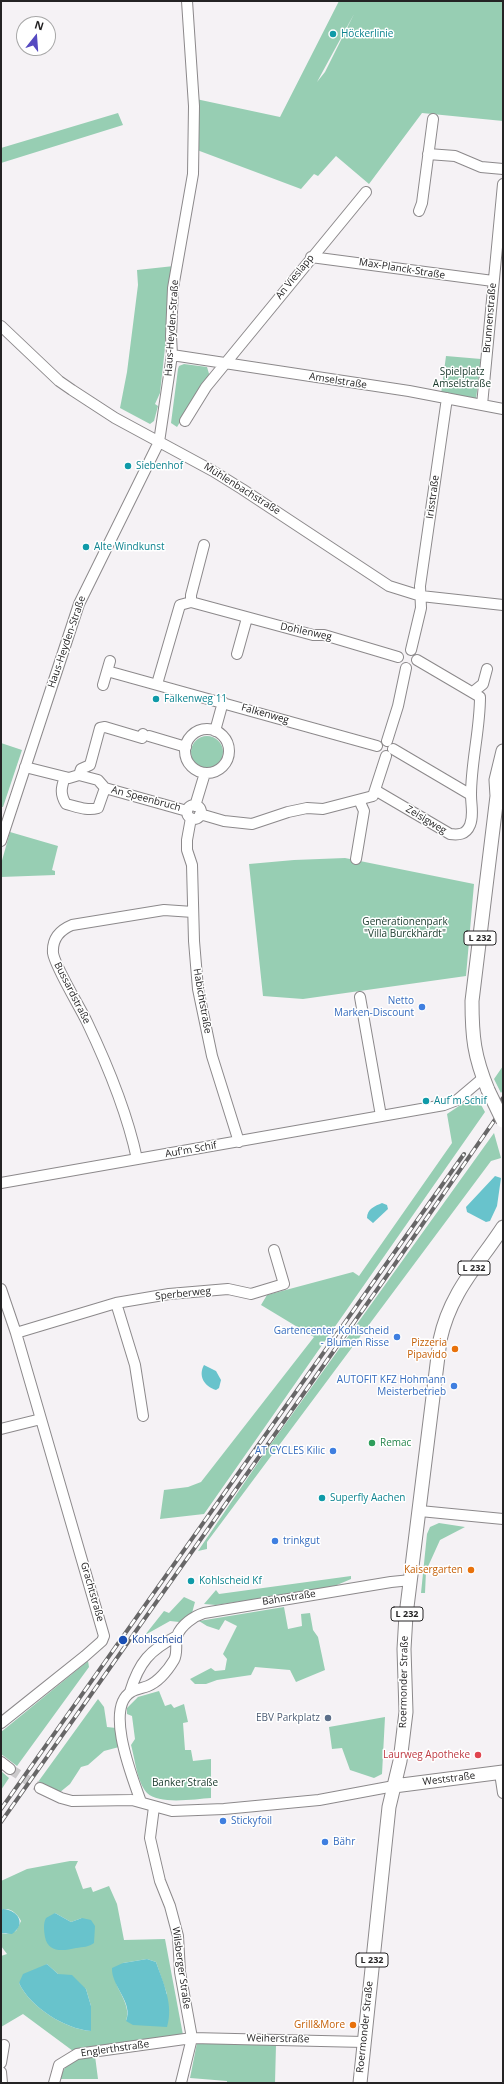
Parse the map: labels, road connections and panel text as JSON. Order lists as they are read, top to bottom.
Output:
{
  "streets": {
    "main road": ["L 232", "Roermonder Straße", "Weststraße"],
    "street": [
      "Max-Planck-Straße",
      "An Vieslapp",
      "Brunnenstraße",
      "Haus-Heyden-Straße",
      "Amselstraße",
      "Mühlenbachstraße",
      "Irisstraße",
      "Dohlenweg",
      "Falkenweg",
      "An Speenbruch",
      "Zeisigweg",
      "Bussardstraße",
      "Habichtstraße",
      "Auf'm Schif",
      "Sperberweg",
      "Grachtstraße",
      "Bahnstraße",
      "Wilsberger Straße",
      "Weiherstraße",
      "Englerthstraße"
    ]
  },
  "crossings": [
    ["Max-Planck-Straße", "An Vieslapp"],
    ["Max-Planck-Straße", "Brunnenstraße"],
    ["An Vieslapp", "Amselstraße"],
    ["Brunnenstraße", "Amselstraße"],
    ["Haus-Heyden-Straße", "Amselstraße"],
    ["Haus-Heyden-Straße", "Mühlenbachstraße"],
    ["Haus-Heyden-Straße", "An Speenbruch"],
    ["Amselstraße", "Irisstraße"],
    ["Mühlenbachstraße", "Irisstraße"],
    ["An Speenbruch", "Zeisigweg"],
    ["An Speenbruch", "Habichtstraße"],
    ["L 232", "Auf'm Schif"],
    ["Bussardstraße", "Habichtstraße"],
    ["Bussardstraße", "Auf'm Schif"],
    ["Habichtstraße", "Auf'm Schif"],
    ["Sperberweg", "Grachtstraße"],
    ["Bahnstraße", "Roermonder Straße"],
    ["Roermonder Straße", "Weststraße"],
    ["Roermonder Straße", "Weiherstraße"],
    ["Wilsberger Straße", "Weiherstraße"],
    ["Wilsberger Straße", "Englerthstraße"],
    ["Weiherstraße", "Englerthstraße"]
  ],
  "parks": ["Spielplatz Amselstraße", "Generationenpark \"Villa Burckhardt\"", "Banker Straße"],
  "places": [
    "Höckerlinie",
    "Siebenhof",
    "Alte Windkunst",
    "Falkenweg 11",
    "Netto Marken-Discount",
    "Auf´m Schif",
    "Gartencenter Kohlscheid - Blumen Risse",
    "Pizzeria Pipavido",
    "AUTOFIT KFZ Hohmann Meisterbetrieb",
    "Remac",
    "AT CYCLES Kilic",
    "Superfly Aachen",
    "trinkgut",
    "Kaisergarten",
    "Kohlscheid Kf",
    "Kohlscheid",
    "EBV Parkplatz",
    "Laurweg Apotheke",
    "Stickyfoil",
    "Bähr",
    "Grill&More"
  ],
  "north": "top"
}
